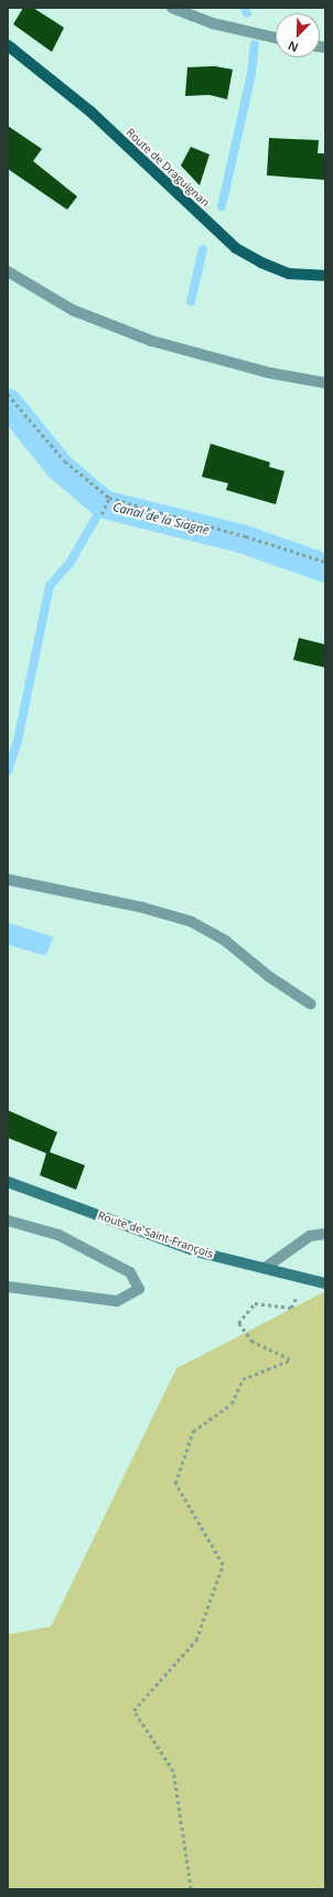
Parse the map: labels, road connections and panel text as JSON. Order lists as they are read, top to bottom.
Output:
{
  "streets": {
    "main road": ["Route de Draguignan", "Route de Saint-François"]
  },
  "water": ["Canal de la Siagne"],
  "north": "bottom left"
}
